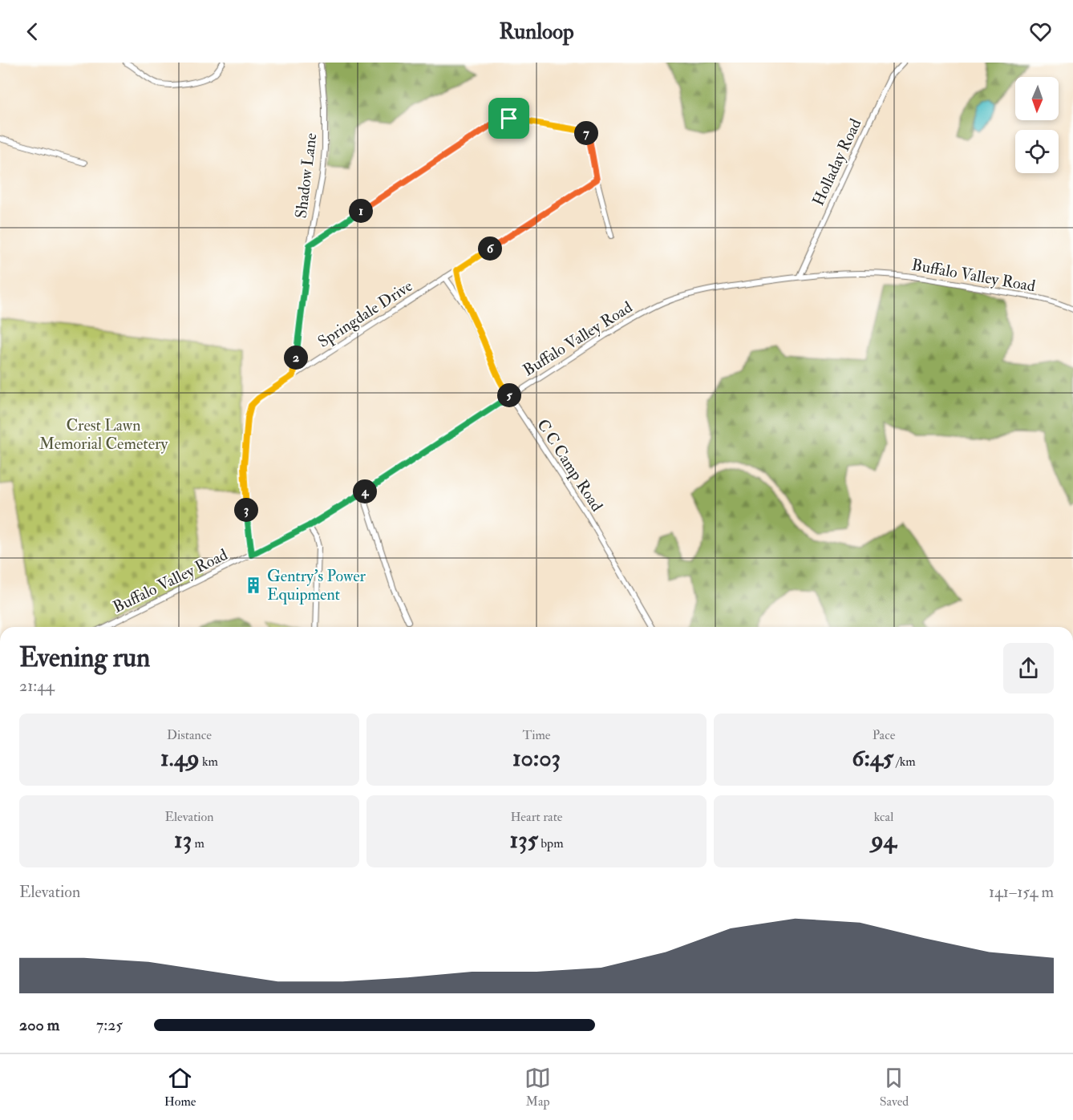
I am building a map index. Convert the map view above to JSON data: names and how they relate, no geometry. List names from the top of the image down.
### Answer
{
  "streets": {
    "street": [
      "Holladay Road",
      "Shadow Lane",
      "Buffalo Valley Road",
      "Springdale Drive",
      "C C Camp Road"
    ]
  },
  "crossings": [
    ["Holladay Road", "Buffalo Valley Road"],
    ["Shadow Lane", "Springdale Drive"],
    ["Buffalo Valley Road", "Springdale Drive"],
    ["Buffalo Valley Road", "C C Camp Road"]
  ],
  "parks": ["Crest Lawn Memorial Cemetery"],
  "places": {
    "building": ["Gentry's Power Equipment"]
  },
  "north": "bottom",
  "page": {
    "header": "Runloop",
    "pins": [
      "7",
      "1",
      "6",
      "2",
      "5",
      "4",
      "3"
    ],
    "heading": ["Evening run", "21:44"],
    "stats": [
      ["Distance", "1.49 km"],
      ["Time", "10:03"],
      ["Pace", "6:45 /km"],
      ["Elevation", "13 m"],
      ["Heart rate", "135 bpm"],
      ["kcal", "94"]
    ],
    "chart": ["Elevation", "141–154 m"],
    "list": [
      {
        "name": "200 m",
        "note": "7:25"
      }
    ],
    "tabs": ["Home", "Map", "Saved"]
  }
}
